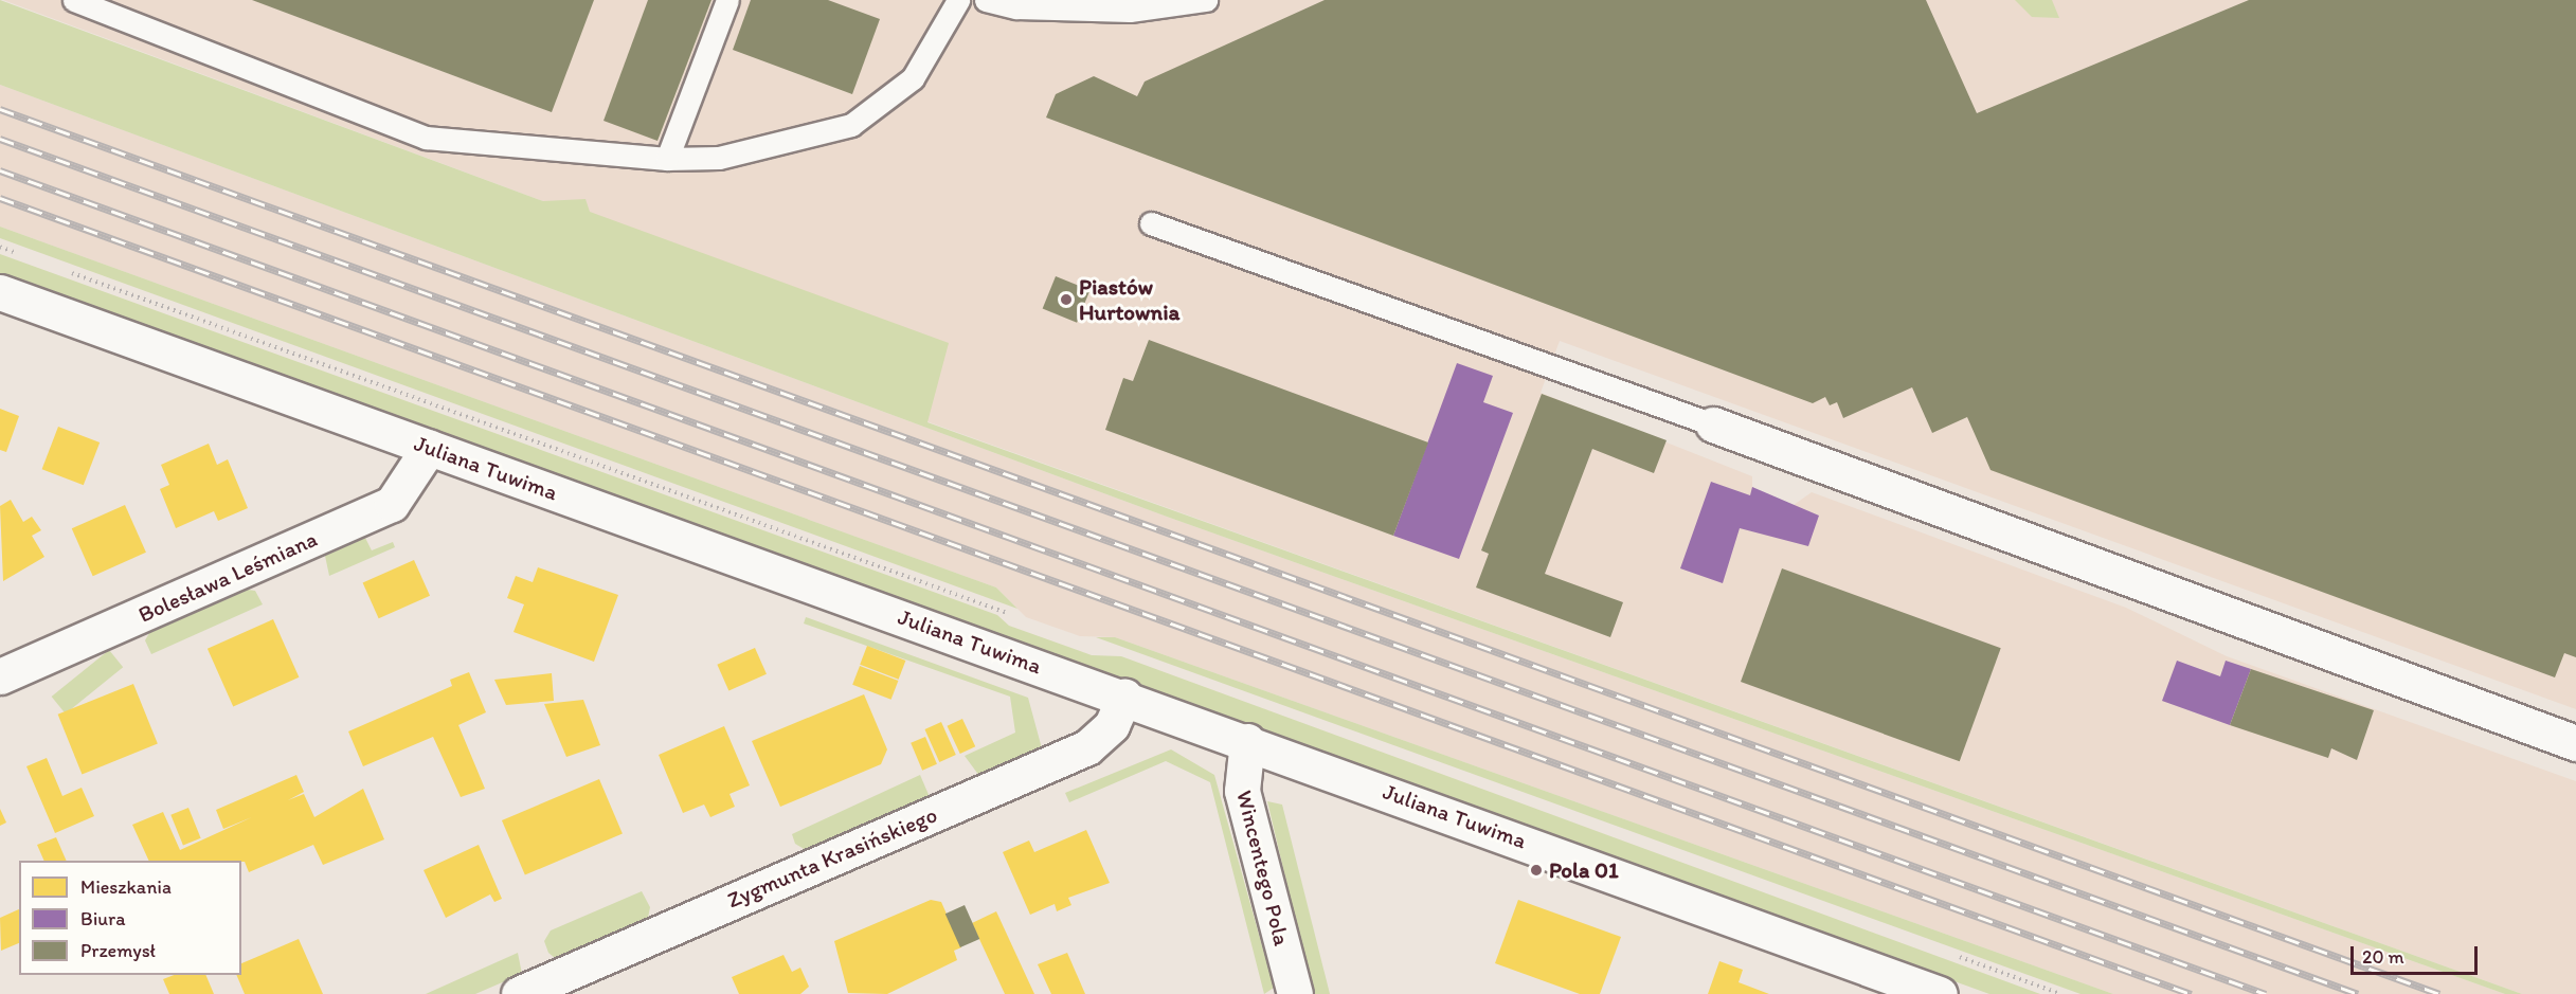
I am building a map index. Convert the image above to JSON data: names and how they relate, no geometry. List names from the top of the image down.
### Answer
{
  "streets": {
    "street": [
      "Juliana Tuwima",
      "Bolesława Leśmiana",
      "Zygmunta Krasińskiego",
      "Wincentego Pola"
    ]
  },
  "crossings": [
    ["Juliana Tuwima", "Bolesława Leśmiana"],
    ["Juliana Tuwima", "Zygmunta Krasińskiego"],
    ["Juliana Tuwima", "Wincentego Pola"]
  ],
  "places": ["Piastów Hurtownia", "Pola 01"],
  "legend": ["Mieszkania", "Biura", "Przemysł"],
  "scale_bar": "20 m"
}
